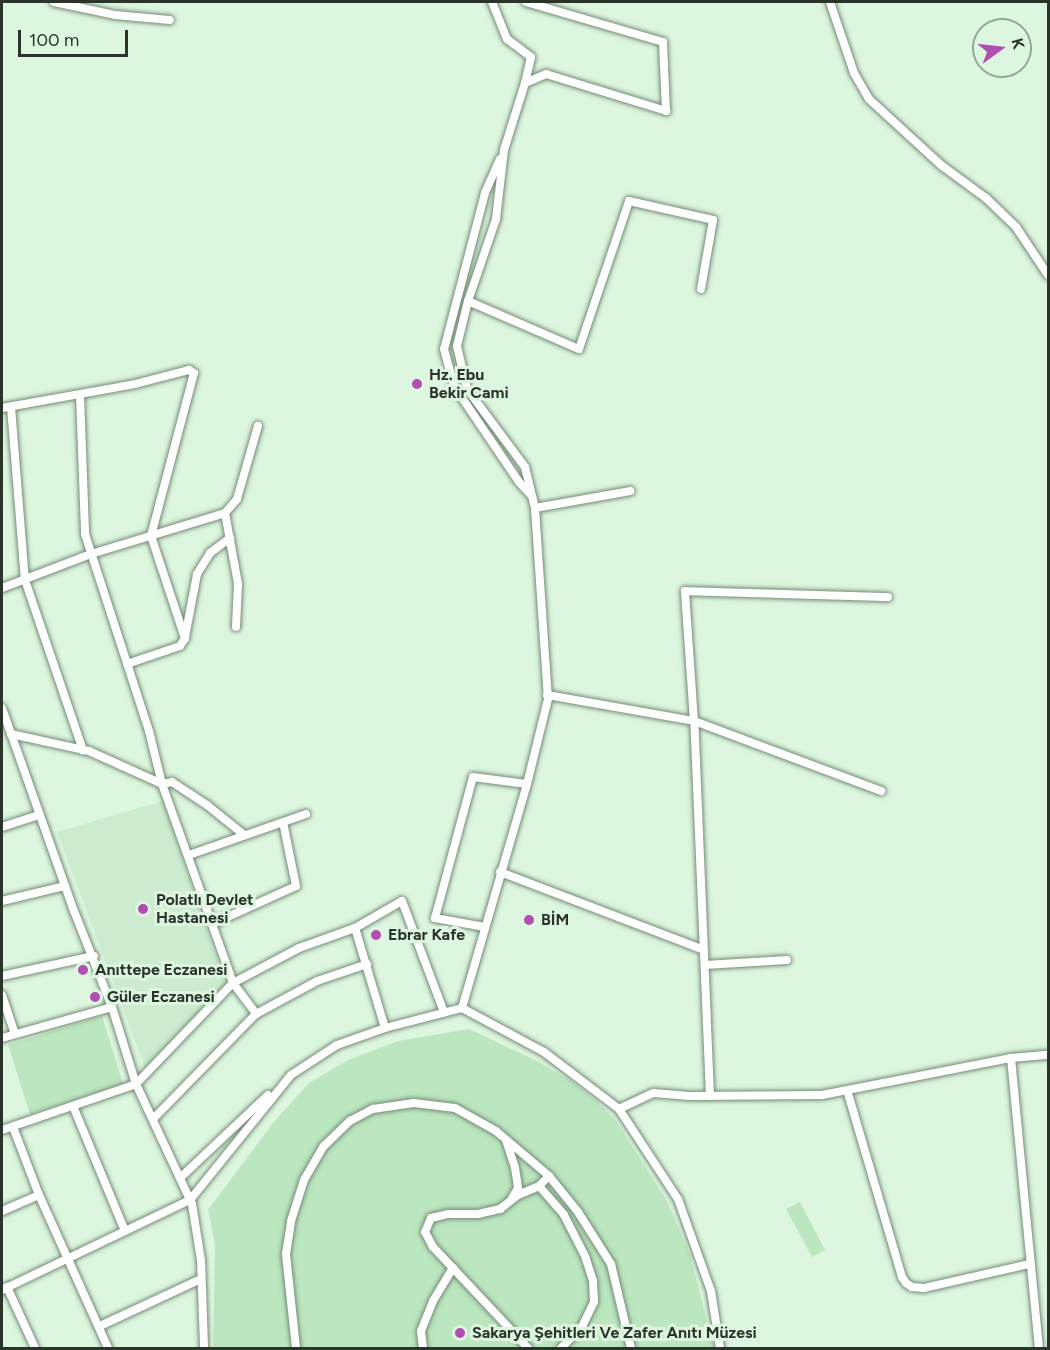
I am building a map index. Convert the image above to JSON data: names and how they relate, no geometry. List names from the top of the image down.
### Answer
{
  "places": [
    "Hz. Ebu Bekir Cami",
    "Polatlı Devlet Hastanesi",
    "BİM",
    "Ebrar Kafe",
    "Anıttepe Eczanesi",
    "Güler Eczanesi",
    "Sakarya Şehitleri Ve Zafer Anıtı Müzesi"
  ],
  "scale_bar": "100 m",
  "north": "right"
}
